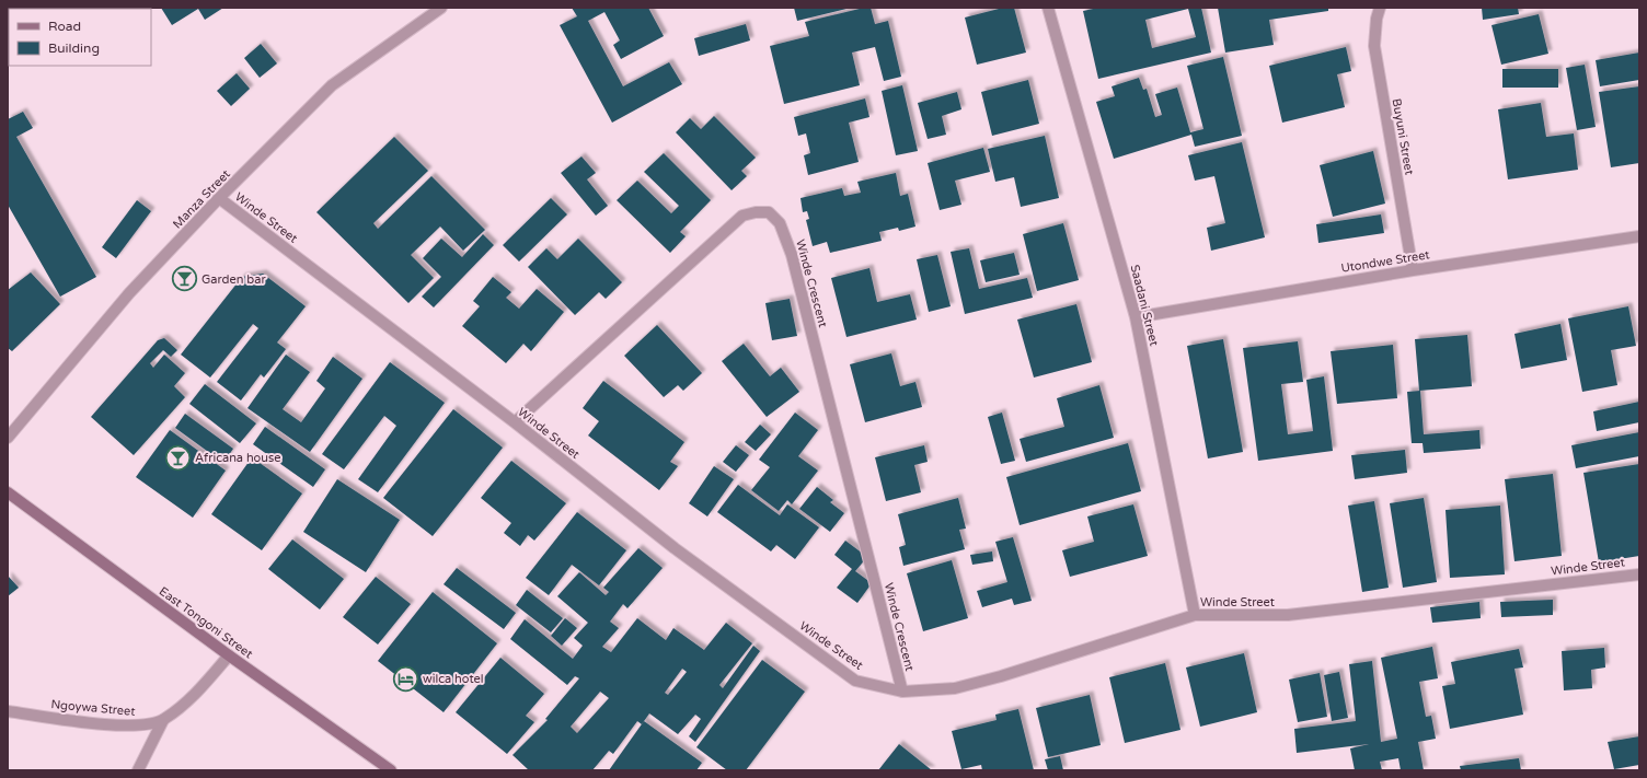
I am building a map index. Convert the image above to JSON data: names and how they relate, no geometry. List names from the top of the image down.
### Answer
{
  "streets": {
    "street": [
      "Buyuni Street",
      "Manza Street",
      "Winde Street",
      "Utondwe Street",
      "Winde Crescent",
      "Saadani Street",
      "East Tongoni Street",
      "Ngoywa Street"
    ]
  },
  "crossings": [
    ["Buyuni Street", "Utondwe Street"],
    ["Manza Street", "Winde Street"],
    ["Winde Street", "Winde Crescent"],
    ["Winde Street", "Saadani Street"],
    ["Utondwe Street", "Saadani Street"],
    ["East Tongoni Street", "Ngoywa Street"]
  ],
  "places": {
    "bar": ["Garden bar", "Africana house"],
    "hotel": ["wilca hotel"]
  },
  "legend": ["Road", "Building"]
}
